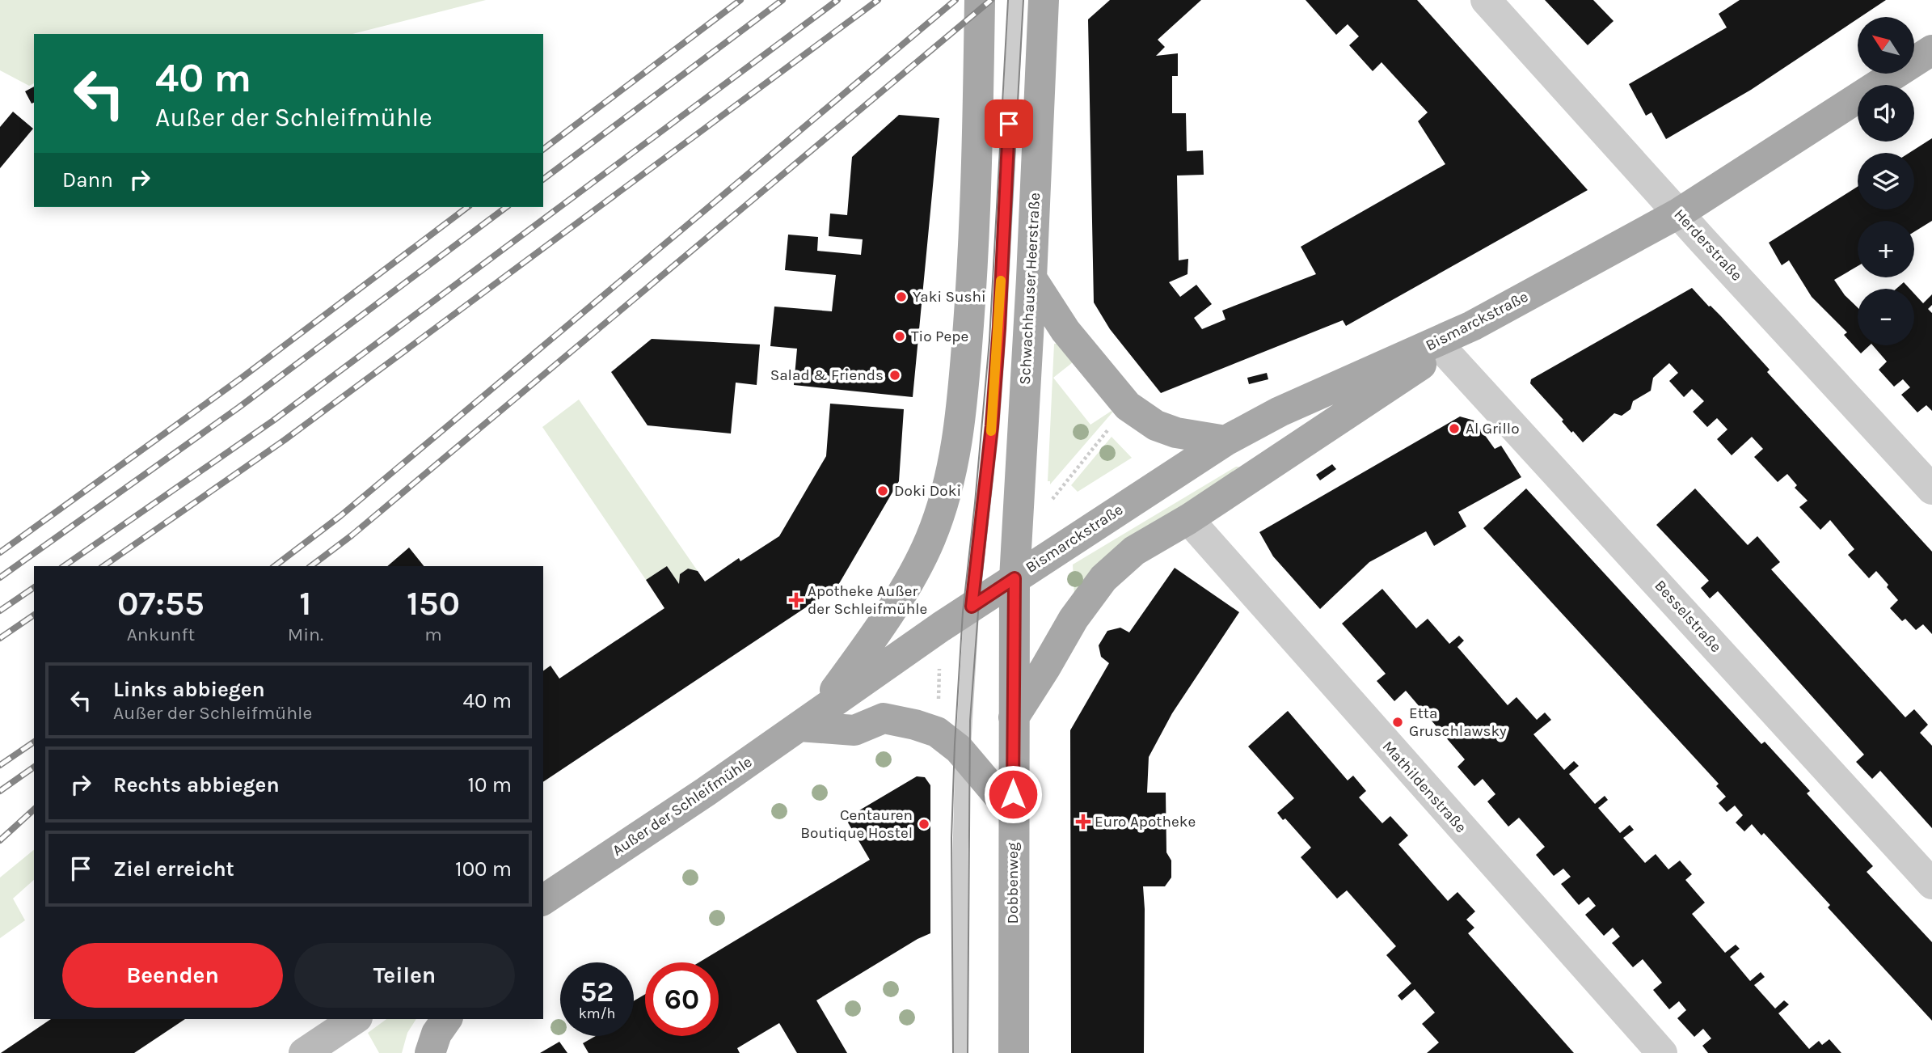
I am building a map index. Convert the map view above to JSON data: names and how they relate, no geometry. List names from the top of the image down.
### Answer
{
  "streets": {
    "main road": [
      "Schwachhauser Heerstraße",
      "Bismarckstraße",
      "Außer der Schleifmühle",
      "Dobbenweg"
    ],
    "street": ["Herderstraße", "Besselstraße", "Mathildenstraße"]
  },
  "crossings": [
    ["Herderstraße", "Bismarckstraße"],
    ["Schwachhauser Heerstraße", "Bismarckstraße"],
    ["Schwachhauser Heerstraße", "Außer der Schleifmühle"],
    ["Schwachhauser Heerstraße", "Dobbenweg"],
    ["Bismarckstraße", "Außer der Schleifmühle"],
    ["Bismarckstraße", "Dobbenweg"],
    ["Außer der Schleifmühle", "Dobbenweg"]
  ],
  "places": {
    "other": [
      "Yaki Sushi",
      "Tio Pepe",
      "Salad & Friends",
      "Al Grillo",
      "Doki Doki",
      "Etta Gruschlawsky",
      "Centauren Boutique Hostel"
    ],
    "health": ["Apotheke Außer der Schleifmühle", "Euro Apotheke"]
  },
  "north": "top left",
  "page": {
    "map_buttons": ["+", "−"],
    "turn": ["40 m", "Außer der Schleifmühle"],
    "then": "Dann",
    "eta": [
      "07:55",
      "Ankunft",
      "1",
      "Min.",
      "150",
      "m"
    ],
    "list": [
      {
        "name": "Links abbiegen",
        "note": "Außer der Schleifmühle",
        "value": "40 m"
      },
      {
        "name": "Rechts abbiegen",
        "value": "10 m"
      },
      {
        "name": "Ziel erreicht",
        "value": "100 m"
      }
    ],
    "buttons": ["Beenden", "Teilen"],
    "speed": "52 km/h",
    "limit": "60"
  }
}
